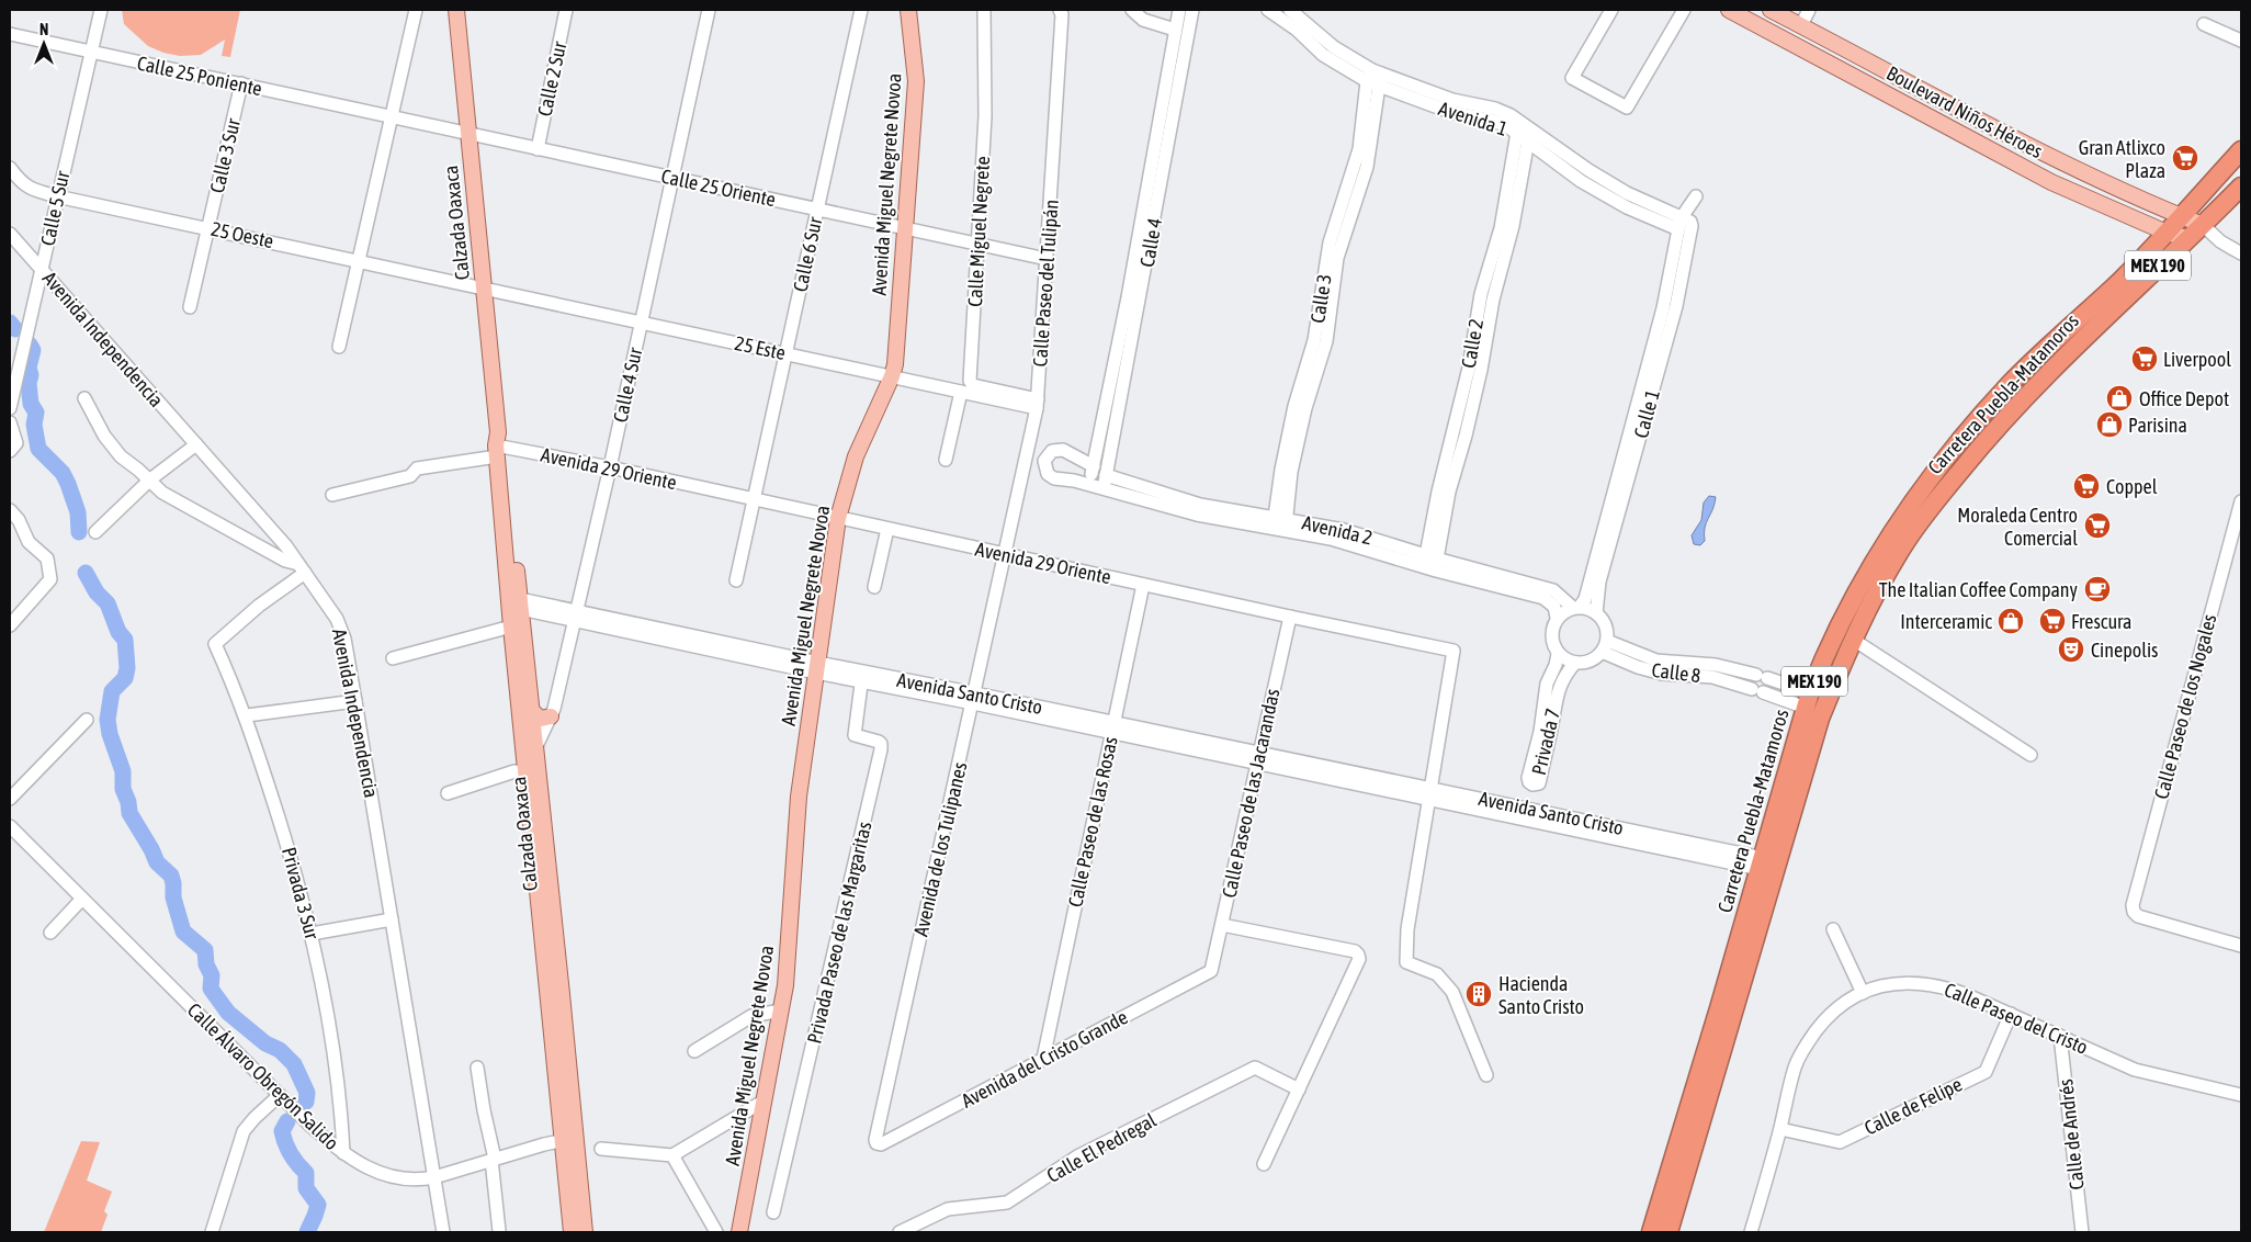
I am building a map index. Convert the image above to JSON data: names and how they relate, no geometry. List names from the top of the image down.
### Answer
{
  "streets": {
    "highway": ["MEX 190", "Carretera Puebla-Matamoros"],
    "main road": ["Boulevard Niños Héroes", "Avenida Miguel Negrete Novoa", "Calzada Oaxaca"],
    "street": [
      "Calle 25 Poniente",
      "Calle 2 Sur",
      "Avenida 1",
      "Calle 3 Sur",
      "Calle 25 Oriente",
      "Calle 5 Sur",
      "Calle Miguel Negrete",
      "25 Oeste",
      "Calle 4",
      "Calle 6 Sur",
      "Calle Paseo del Tulipán",
      "Calle 3",
      "Avenida Independencia",
      "Calle 2",
      "25 Este",
      "Calle 4 Sur",
      "Calle 1",
      "Avenida 29 Oriente",
      "Avenida 2",
      "Calle 8",
      "Avenida Santo Cristo",
      "Calle Paseo de los Nogales",
      "Privada 7",
      "Calle Paseo de las Jacarandas",
      "Calle Paseo de las Rosas",
      "Avenida de los Tulipanes",
      "Privada 3 Sur",
      "Privada Paseo de las Margaritas",
      "Calle Paseo del Cristo",
      "Avenida del Cristo Grande",
      "Calle Álvaro Obregón Salido",
      "Calle de Felipe",
      "Calle de Andrés",
      "Calle El Pedregal"
    ]
  },
  "crossings": [
    ["Calle 25 Poniente", "Calle 3 Sur"],
    ["Calle 25 Poniente", "Calle 25 Oriente"],
    ["Calle 25 Poniente", "Calle 5 Sur"],
    ["Calle 2 Sur", "Calle 25 Oriente"],
    ["Boulevard Niños Héroes", "Carretera Puebla-Matamoros"],
    ["Avenida 1", "Calle 3"],
    ["Avenida 1", "Calle 2"],
    ["Avenida 1", "Calle 1"],
    ["Calle 3 Sur", "25 Oeste"],
    ["Avenida Miguel Negrete Novoa", "Calle 25 Oriente"],
    ["Avenida Miguel Negrete Novoa", "25 Este"],
    ["Avenida Miguel Negrete Novoa", "Avenida 29 Oriente"],
    ["Avenida Miguel Negrete Novoa", "Avenida Santo Cristo"],
    ["Calle 25 Oriente", "Calzada Oaxaca"],
    ["Calle 25 Oriente", "Calle Miguel Negrete"],
    ["Calle 25 Oriente", "Calle 6 Sur"],
    ["Calle 25 Oriente", "Calle Paseo del Tulipán"],
    ["Calle 25 Oriente", "Calle 4 Sur"],
    ["Calle 5 Sur", "25 Oeste"],
    ["Calle 5 Sur", "Avenida Independencia"],
    ["Calzada Oaxaca", "25 Oeste"],
    ["Calzada Oaxaca", "25 Este"],
    ["Calzada Oaxaca", "Calle 4 Sur"],
    ["Calzada Oaxaca", "Avenida 29 Oriente"],
    ["Calzada Oaxaca", "Avenida Santo Cristo"],
    ["Calzada Oaxaca", "Calle Álvaro Obregón Salido"],
    ["Calle Miguel Negrete", "Calle Paseo del Tulipán"],
    ["Calle Miguel Negrete", "25 Este"],
    ["25 Oeste", "25 Este"],
    ["Calle 4", "Avenida 2"],
    ["Calle 6 Sur", "25 Este"],
    ["Calle 6 Sur", "Avenida 29 Oriente"],
    ["Calle Paseo del Tulipán", "25 Este"],
    ["Calle Paseo del Tulipán", "Avenida 29 Oriente"],
    ["Calle Paseo del Tulipán", "Avenida de los Tulipanes"],
    ["Calle 3", "Avenida 2"],
    ["Avenida Independencia", "Privada 3 Sur"],
    ["Avenida Independencia", "Calle Álvaro Obregón Salido"],
    ["Calle 2", "Avenida 2"],
    ["25 Este", "Calle 4 Sur"],
    ["Calle 4 Sur", "Avenida 29 Oriente"],
    ["Calle 4 Sur", "Avenida Santo Cristo"],
    ["Carretera Puebla-Matamoros", "Calle 8"],
    ["Carretera Puebla-Matamoros", "Avenida Santo Cristo"],
    ["Calle 1", "Avenida 2"],
    ["Calle 1", "Calle 8"],
    ["Calle 1", "Privada 7"],
    ["Avenida 29 Oriente", "Avenida Santo Cristo"],
    ["Avenida 29 Oriente", "Calle Paseo de las Jacarandas"],
    ["Avenida 29 Oriente", "Calle Paseo de las Rosas"],
    ["Avenida 29 Oriente", "Avenida de los Tulipanes"],
    ["Avenida 2", "Calle 8"],
    ["Avenida 2", "Privada 7"],
    ["Calle 8", "Privada 7"],
    ["Avenida Santo Cristo", "Calle Paseo de las Jacarandas"],
    ["Avenida Santo Cristo", "Calle Paseo de las Rosas"],
    ["Avenida Santo Cristo", "Avenida de los Tulipanes"],
    ["Avenida Santo Cristo", "Privada Paseo de las Margaritas"],
    ["Calle Paseo de las Jacarandas", "Avenida del Cristo Grande"],
    ["Calle Paseo de las Rosas", "Avenida del Cristo Grande"],
    ["Avenida de los Tulipanes", "Avenida del Cristo Grande"],
    ["Privada 3 Sur", "Calle Álvaro Obregón Salido"],
    ["Calle Paseo del Cristo", "Calle de Felipe"],
    ["Calle Paseo del Cristo", "Calle de Andrés"]
  ],
  "places": {
    "supermarket": [
      "Gran Atlixco Plaza",
      "Liverpool",
      "Coppel",
      "Moraleda Centro Comercial",
      "Frescura"
    ],
    "shop": ["Office Depot", "Parisina", "Interceramic"],
    "cafe": ["The Italian Coffee Company"],
    "theatre": ["Cinepolis"],
    "building": ["Hacienda Santo Cristo"]
  },
  "north": "top"
}
